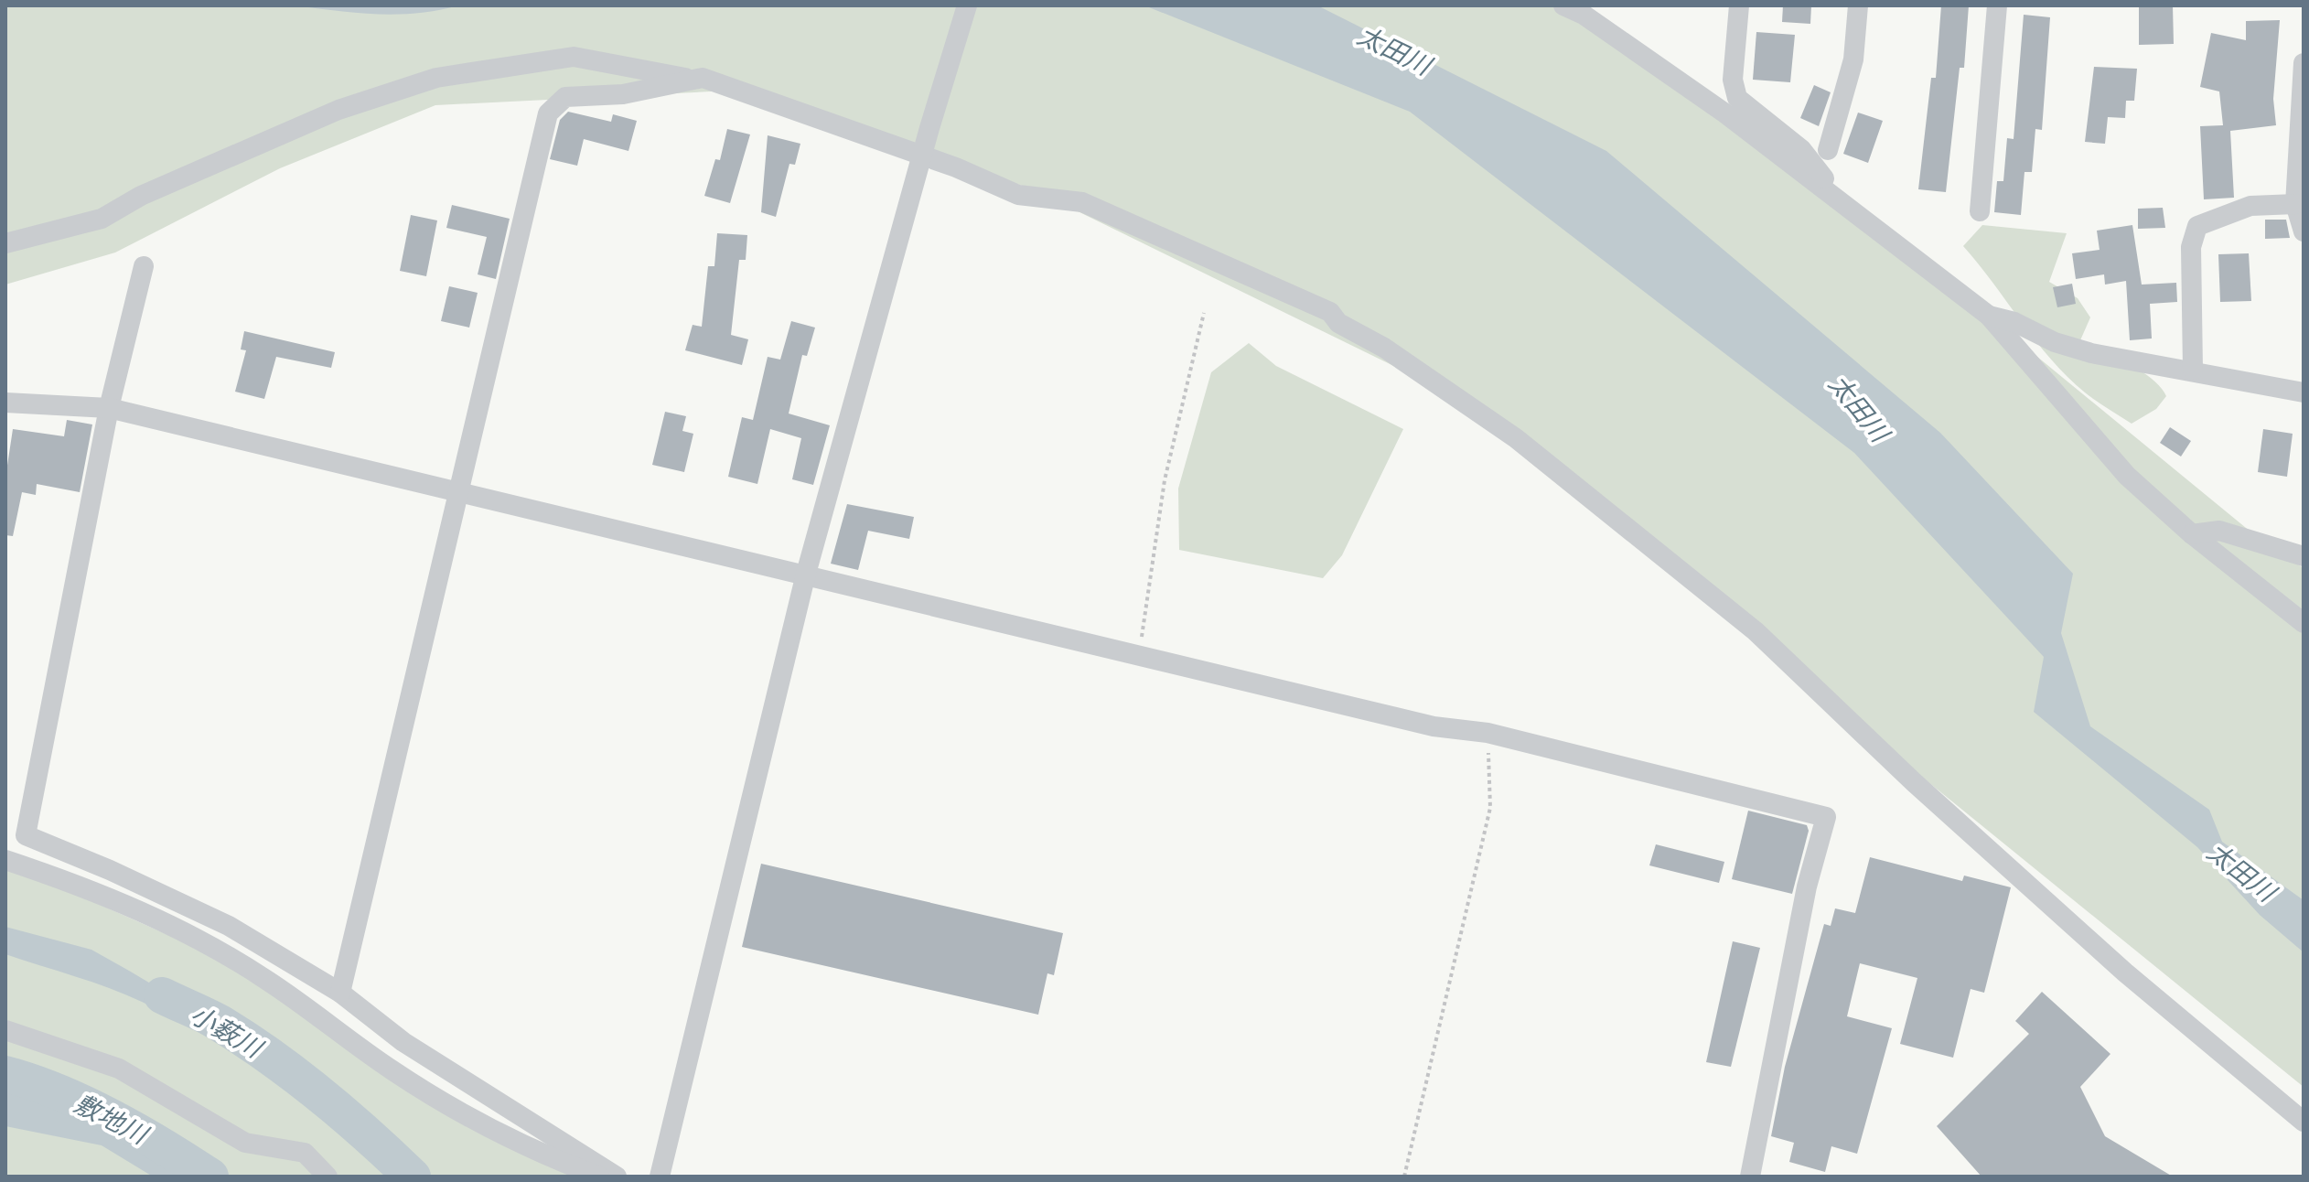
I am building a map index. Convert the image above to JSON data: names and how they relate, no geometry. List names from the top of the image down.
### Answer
{
  "water": ["太田川", "小薮川", "敷地川"]
}
